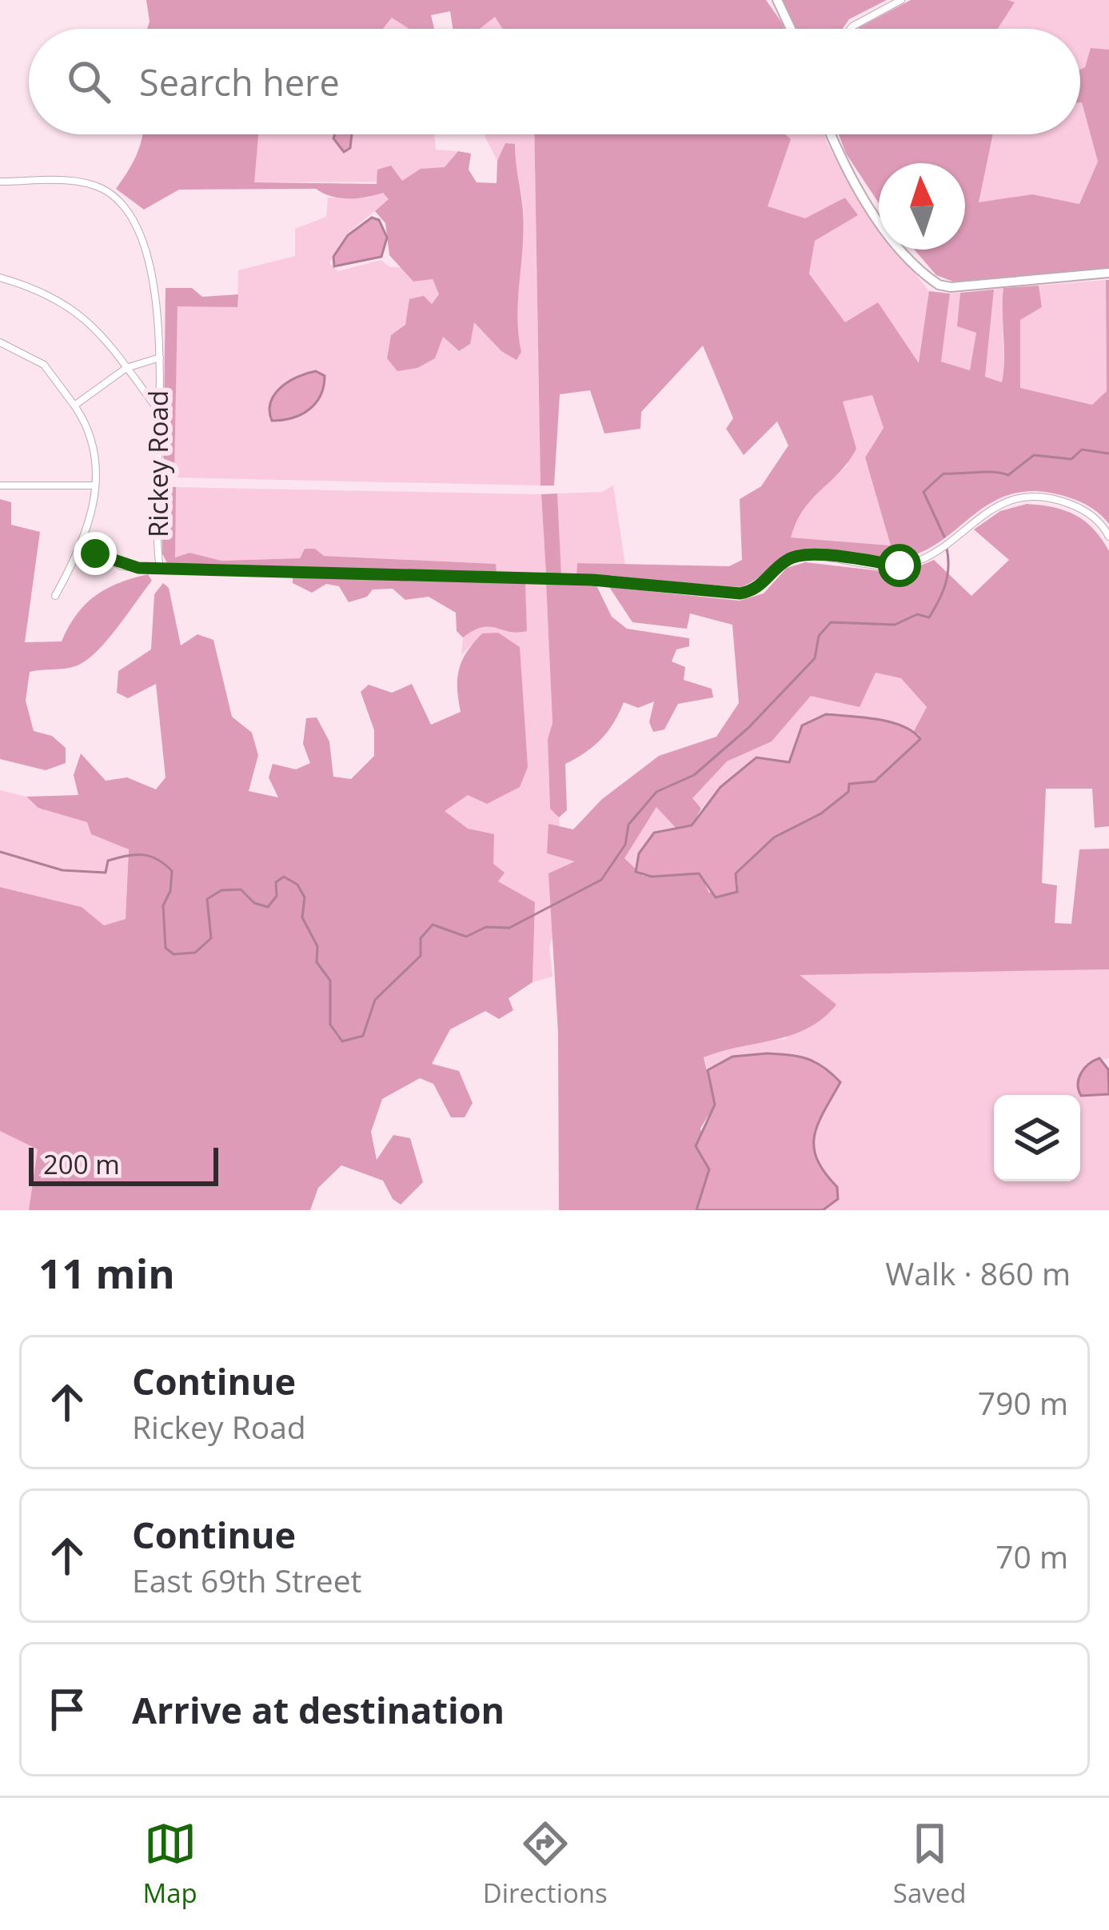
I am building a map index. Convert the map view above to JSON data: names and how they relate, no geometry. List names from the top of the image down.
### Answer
{
  "streets": {
    "street": ["Rickey Road"]
  },
  "scale_bar": "200 m",
  "north": "top",
  "page": {
    "search": "Search here",
    "scale": "200 m",
    "heading": ["11 min", "Walk · 860 m"],
    "list": [
      ["Continue", "Rickey Road", "790 m"],
      ["Continue", "East 69th Street", "70 m"],
      "Arrive at destination"
    ],
    "nav": ["Map", "Directions", "Saved"]
  }
}
